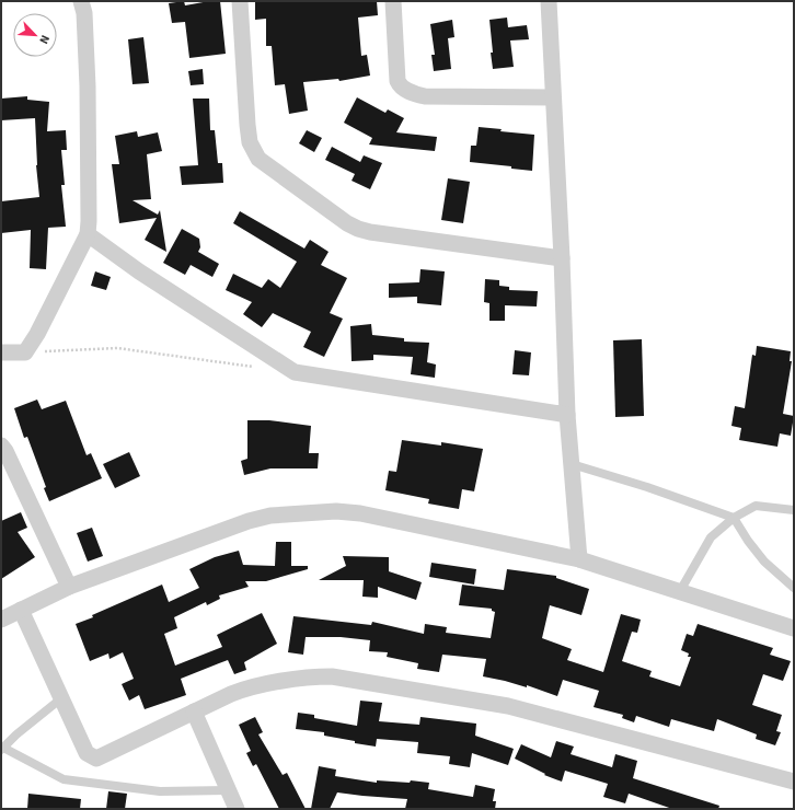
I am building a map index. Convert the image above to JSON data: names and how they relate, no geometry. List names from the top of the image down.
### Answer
{
  "north": "bottom right"
}
